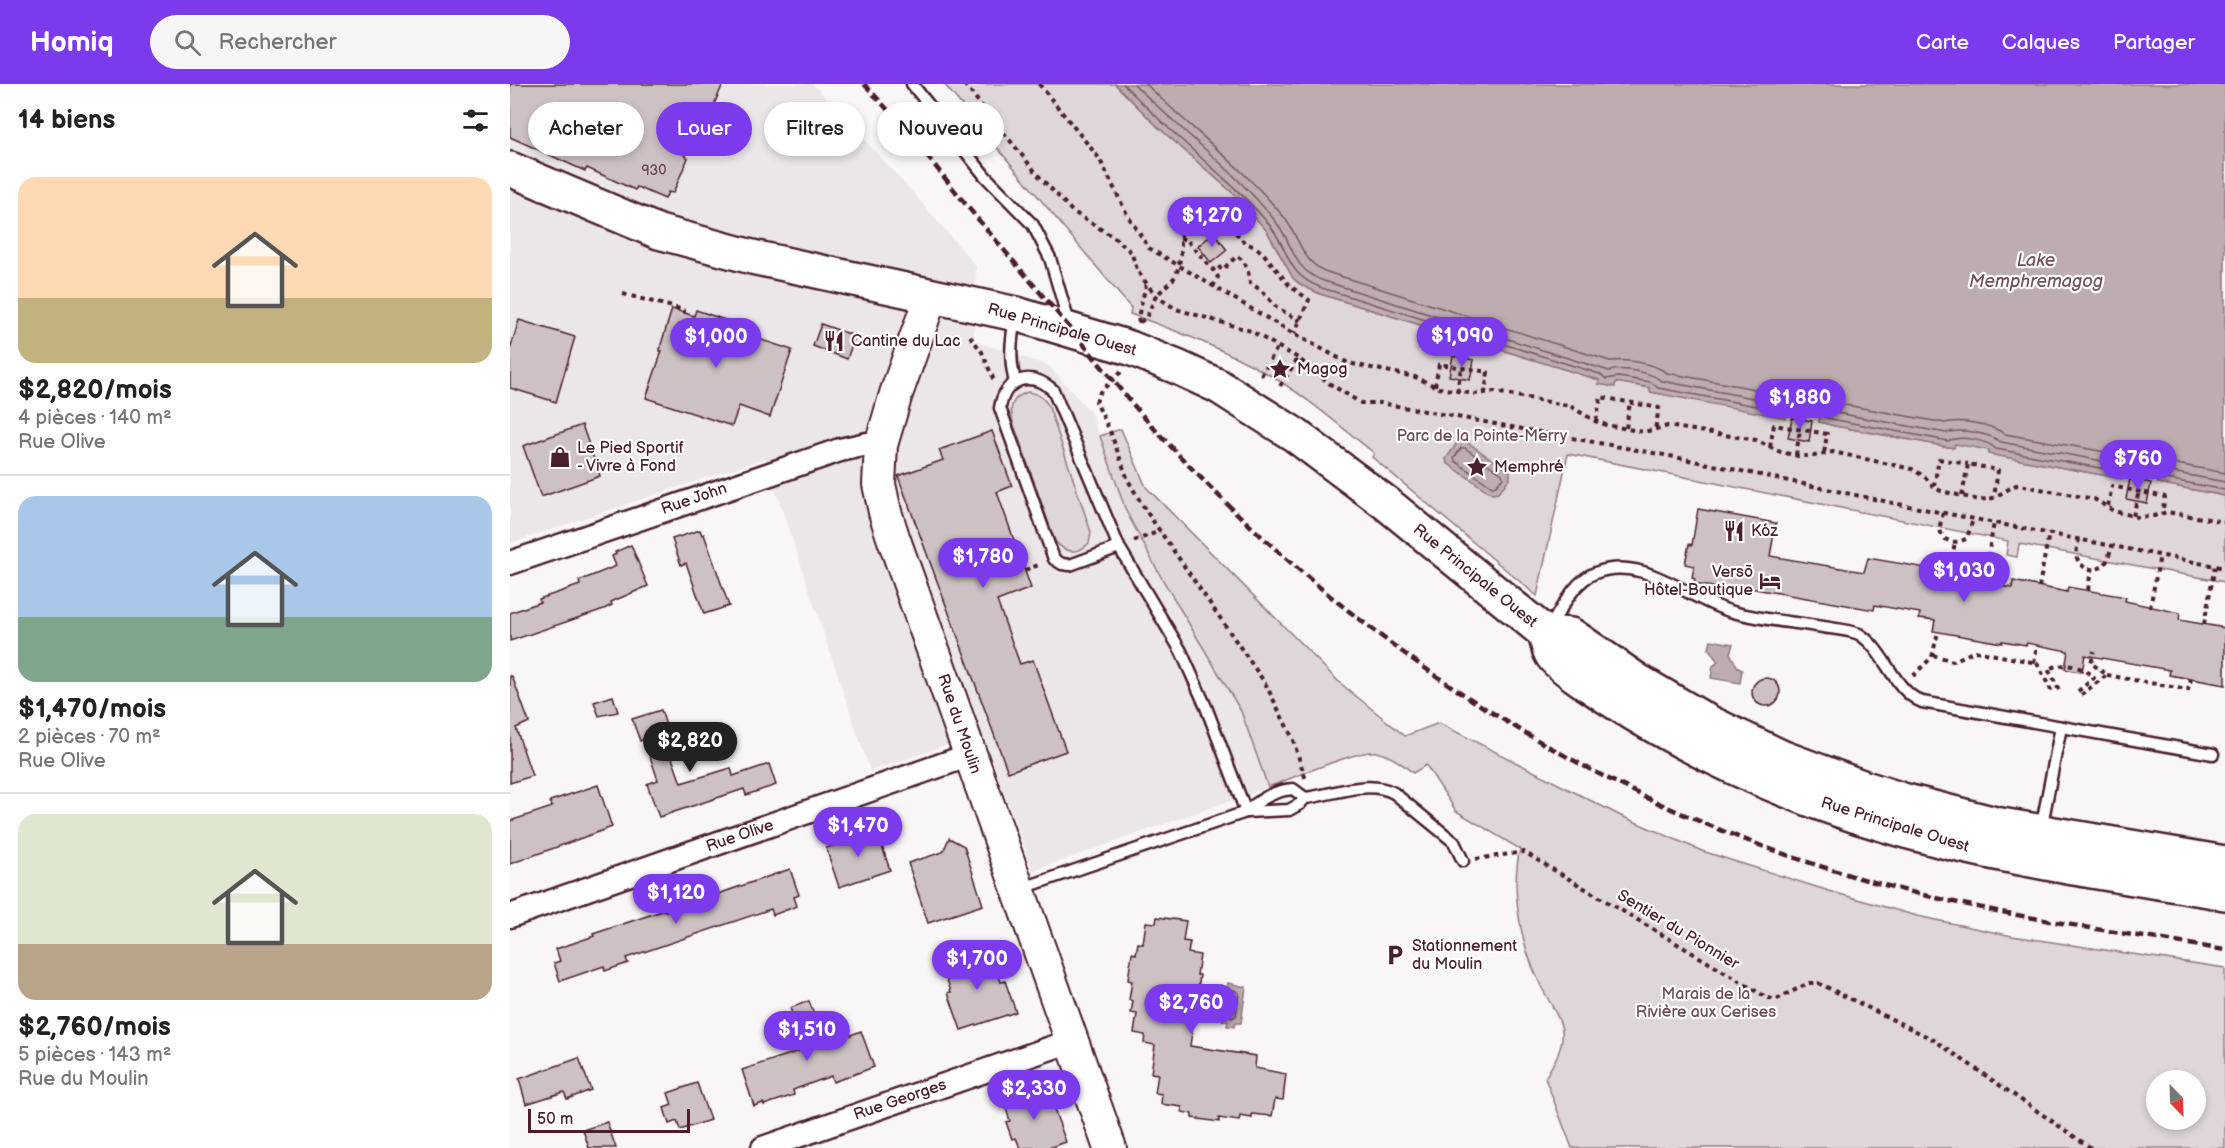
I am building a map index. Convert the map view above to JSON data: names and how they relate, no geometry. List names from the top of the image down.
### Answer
{
  "streets": {
    "main road": ["Rue Principale Ouest"],
    "street": [
      "Rue John",
      "Rue du Moulin",
      "Rue Olive",
      "Rue Georges"
    ],
    "path": ["Sentier du Pionnier"]
  },
  "crossings": [
    ["Rue Principale Ouest", "Rue du Moulin"],
    ["Rue John", "Rue du Moulin"],
    ["Rue du Moulin", "Rue Olive"],
    ["Rue du Moulin", "Rue Georges"]
  ],
  "water": ["Lake Memphremagog"],
  "parks": ["Parc de la Pointe-Merry", "Marais de la Rivière aux Cerises"],
  "places": {
    "restaurant": ["Cantine du Lac", "Kóz"],
    "place": ["Magog", "Memphré"],
    "shop": ["Le Pied Sportif - Vivre à Fond"],
    "hotel": ["Versō Hôtel-Boutique"],
    "parking": ["Stationnement du Moulin"]
  },
  "house_numbers": ["930"],
  "scale_bar": "50 m",
  "north": "bottom right",
  "page": {
    "header": "Homiq",
    "search": "Rechercher",
    "nav": ["Carte", "Calques", "Partager"],
    "heading": "14 biens",
    "chip": [
      "Acheter",
      "Louer",
      "Filtres",
      "Nouveau"
    ],
    "list": [
      {
        "name": "$2,820/mois",
        "note": "4 pièces · 140 m² · Rue Olive"
      },
      {
        "name": "$1,470/mois",
        "note": "2 pièces · 70 m² · Rue Olive"
      },
      {
        "name": "$2,760/mois",
        "note": "5 pièces · 143 m² · Rue du Moulin"
      }
    ],
    "price": [
      "$1,270",
      "$1,090",
      "$1,000",
      "$1,880",
      "$760",
      "$1,780",
      "$1,030",
      "$2,820",
      "$1,470",
      "$1,120",
      "$1,700",
      "$2,760",
      "$1,510",
      "$2,330"
    ],
    "scale": "50 m"
  }
}
